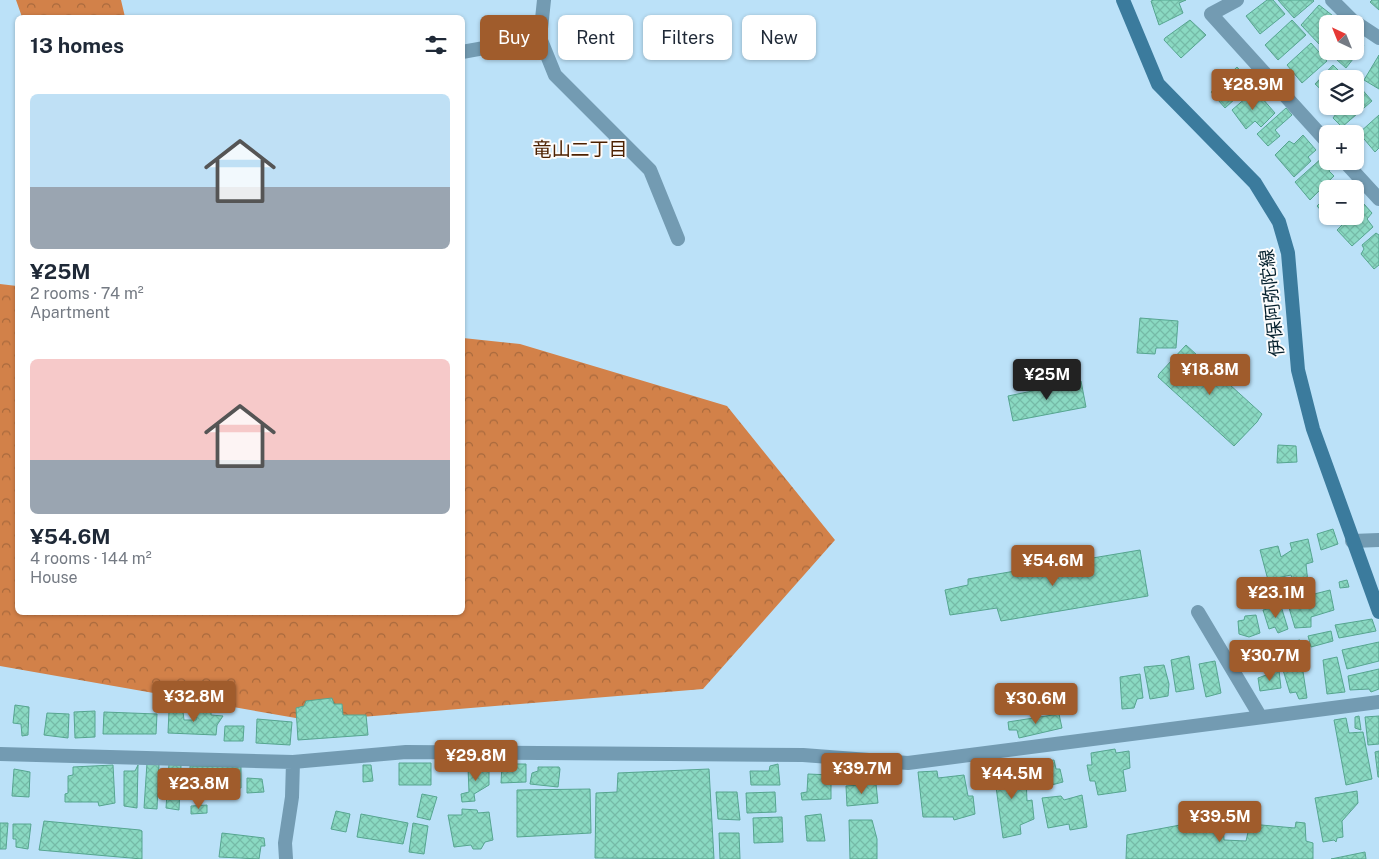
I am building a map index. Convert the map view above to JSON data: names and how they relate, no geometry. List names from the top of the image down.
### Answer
{
  "streets": {
    "main road": ["伊保阿弥陀線"]
  },
  "districts": ["竜山二丁目"],
  "north": "top left",
  "page": {
    "map_buttons": ["+", "−"],
    "chip": [
      "Buy",
      "Rent",
      "Filters",
      "New"
    ],
    "heading": "13 homes",
    "price": [
      "¥28.9M",
      "¥18.8M",
      "¥25M",
      "¥54.6M",
      "¥23.1M",
      "¥30.7M",
      "¥32.8M",
      "¥30.6M",
      "¥29.8M",
      "¥39.7M",
      "¥44.5M",
      "¥23.8M",
      "¥39.5M"
    ],
    "list": [
      {
        "name": "¥25M",
        "note": "2 rooms · 74 m² · Apartment"
      },
      {
        "name": "¥54.6M",
        "note": "4 rooms · 144 m² · House"
      }
    ]
  }
}
